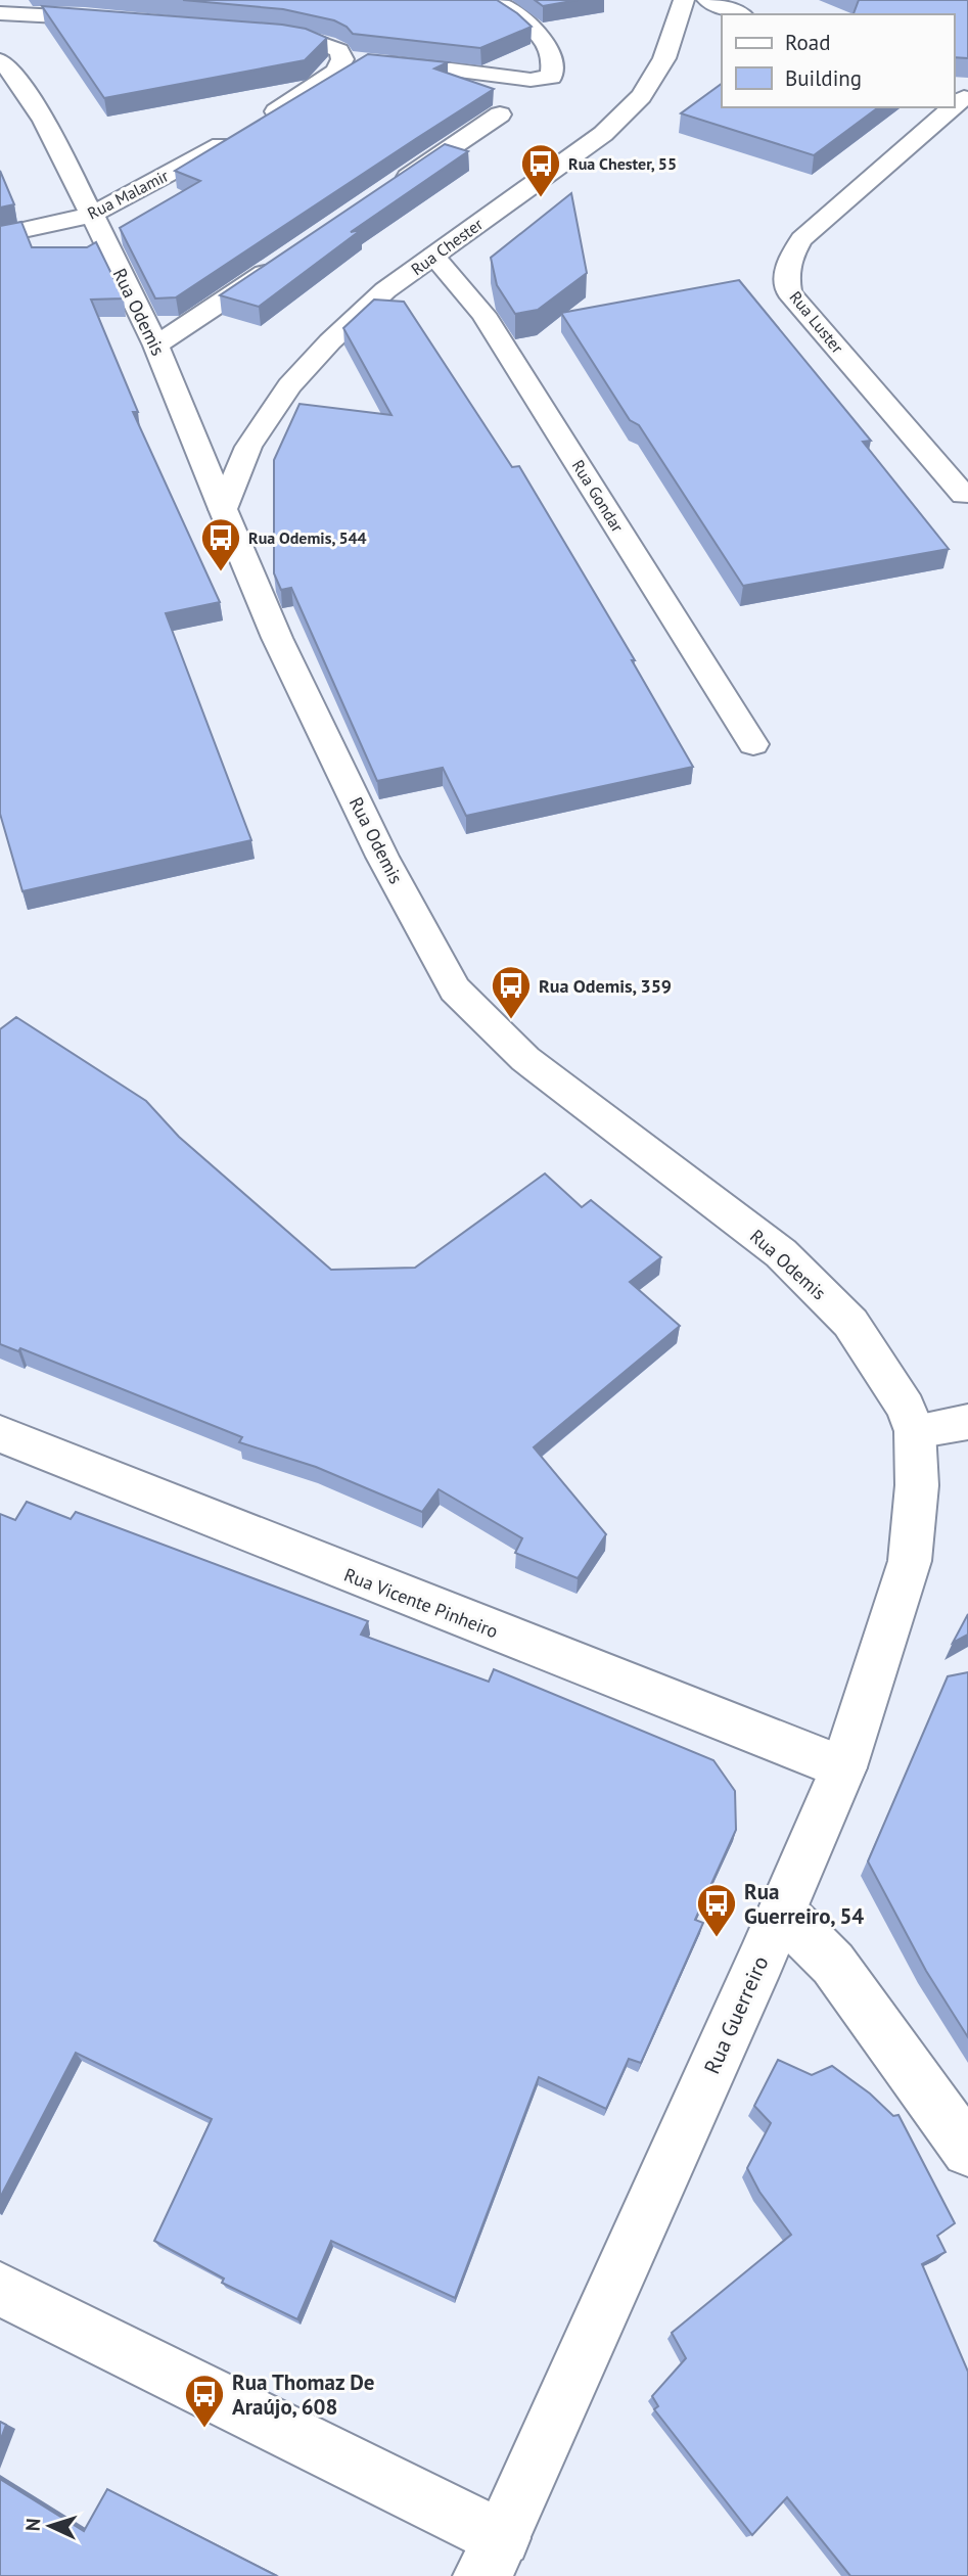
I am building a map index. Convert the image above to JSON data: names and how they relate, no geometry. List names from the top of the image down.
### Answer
{
  "streets": {
    "street": [
      "Rua Malamir",
      "Rua Chester",
      "Rua Odemis",
      "Rua Luster",
      "Rua Gondar",
      "Rua Vicente Pinheiro",
      "Rua Guerreiro"
    ]
  },
  "crossings": [
    ["Rua Malamir", "Rua Odemis"],
    ["Rua Chester", "Rua Odemis"],
    ["Rua Chester", "Rua Gondar"],
    ["Rua Odemis", "Rua Guerreiro"],
    ["Rua Vicente Pinheiro", "Rua Guerreiro"]
  ],
  "places": {
    "bus stop": [
      "Rua Chester, 55",
      "Rua Odemis, 544",
      "Rua Odemis, 359",
      "Rua Guerreiro, 54",
      "Rua Thomaz De Araújo, 608"
    ]
  },
  "legend": ["Road", "Building"],
  "north": "left"
}
